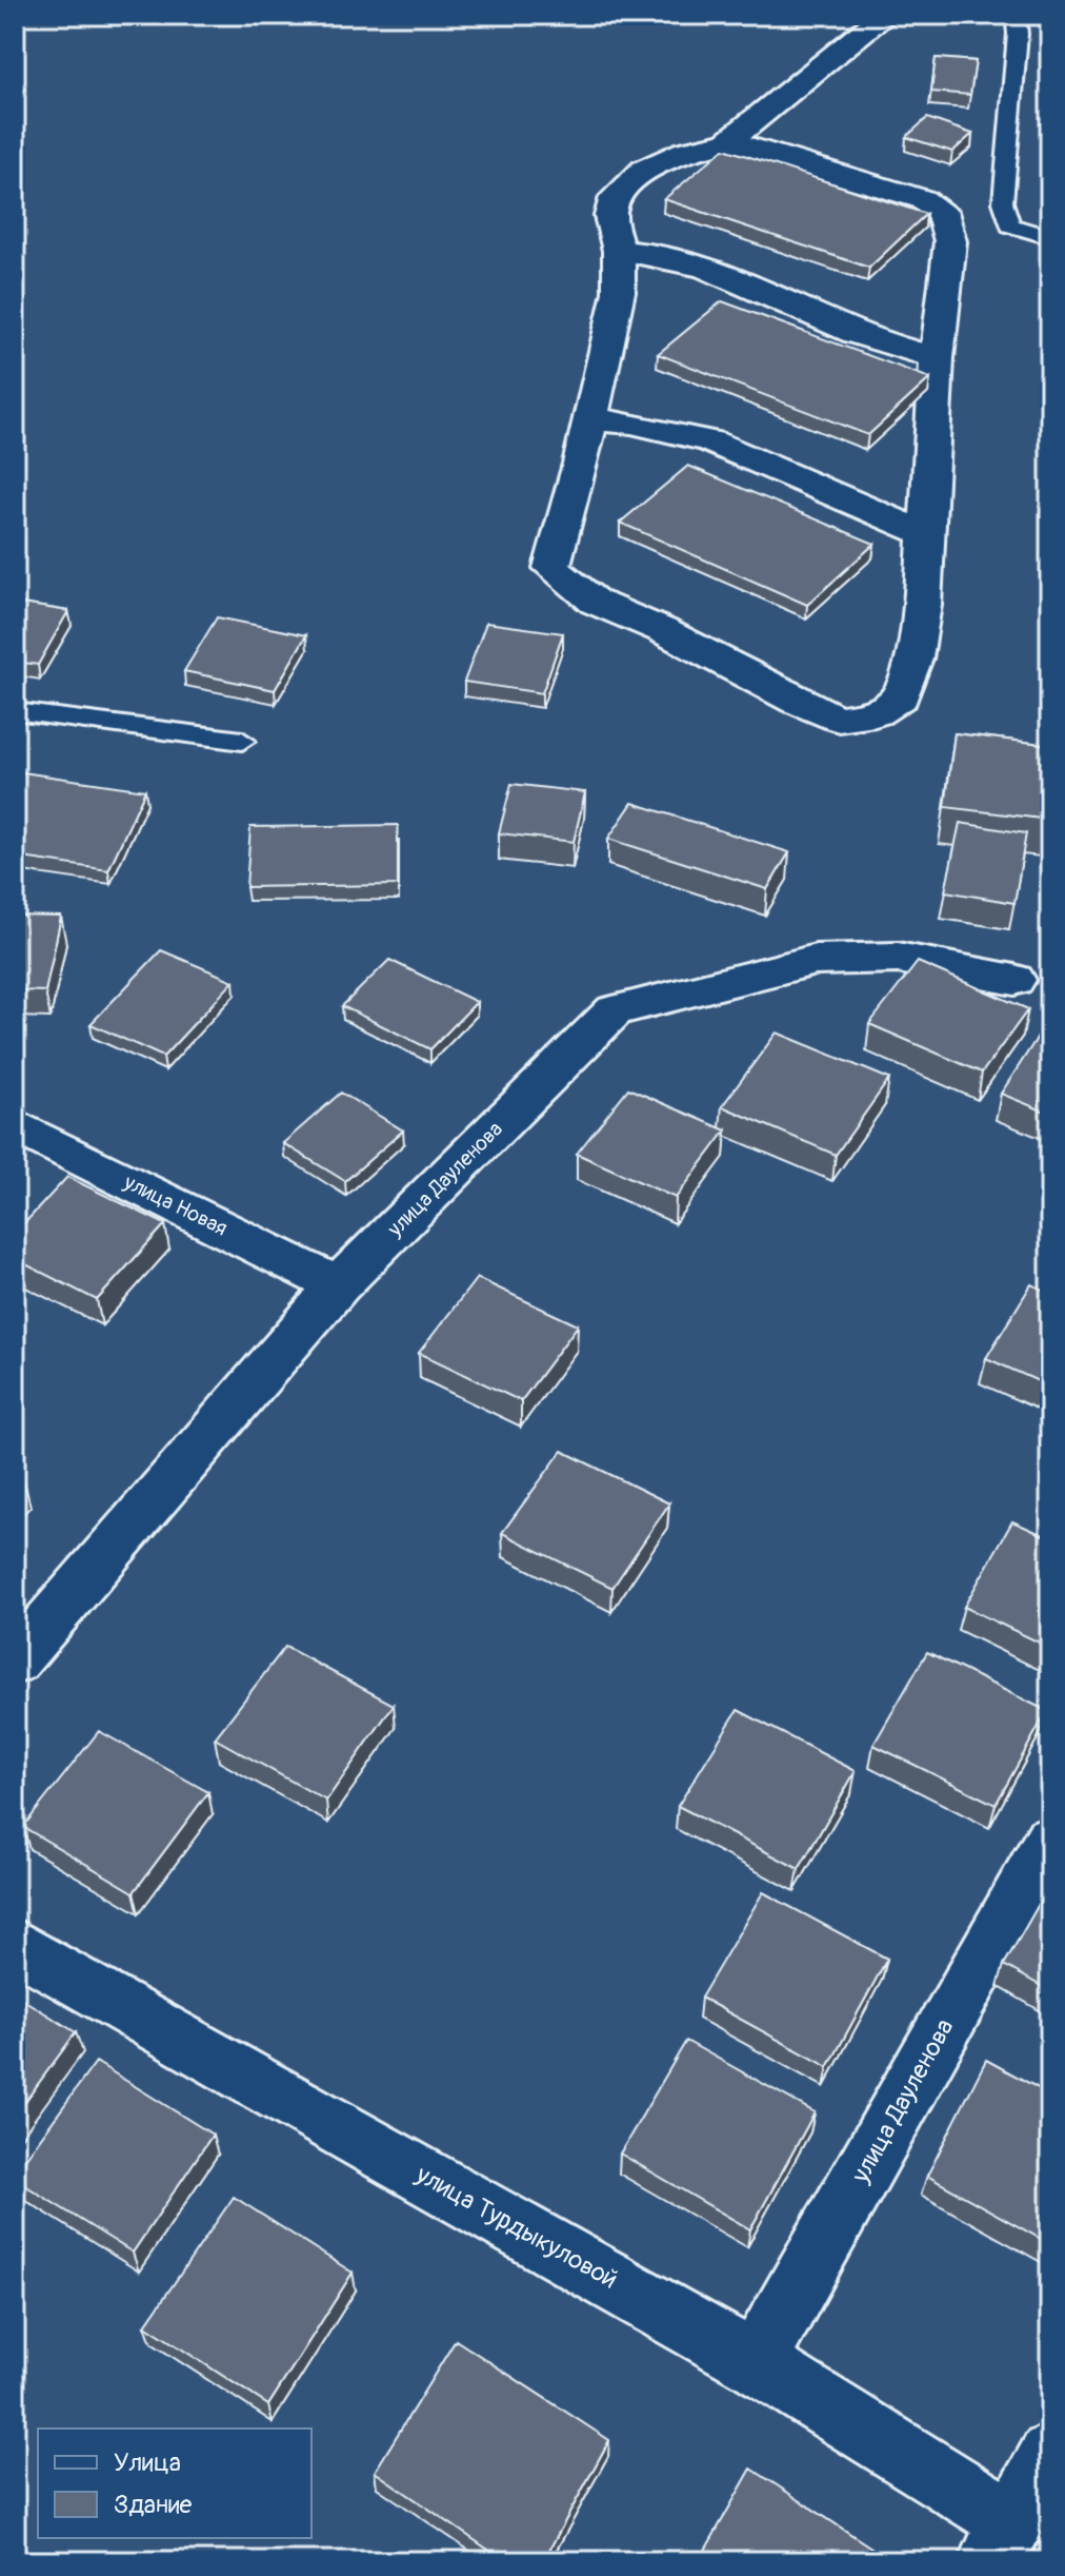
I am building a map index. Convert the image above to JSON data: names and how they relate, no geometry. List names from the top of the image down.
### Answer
{
  "streets": {
    "street": ["улица Дауленова", "улица Новая", "улица Турдыкуловой"]
  },
  "crossings": [
    ["улица Дауленова", "улица Новая"],
    ["улица Дауленова", "улица Турдыкуловой"]
  ],
  "legend": ["Улица", "Здание"]
}
